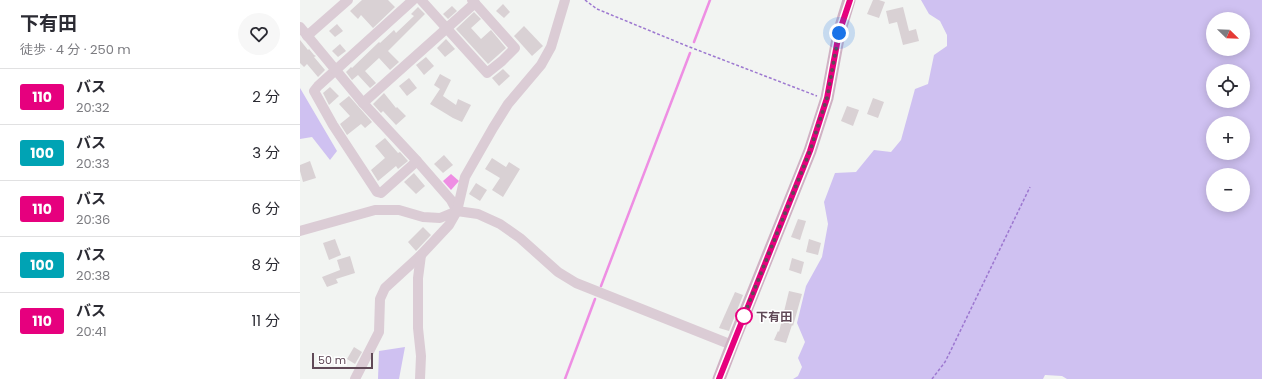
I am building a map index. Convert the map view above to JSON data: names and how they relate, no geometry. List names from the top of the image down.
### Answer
{
  "places": ["下有田"],
  "lines": ["bus line 110"],
  "scale_bar": "50 m",
  "north": "bottom right",
  "page": {
    "heading": ["下有田", "徒歩 · 4 分 · 250 m"],
    "map_buttons": ["+", "−"],
    "list": [
      {
        "mark": "110",
        "name": "バス",
        "note": "20:32",
        "value": "2 分"
      },
      {
        "mark": "100",
        "name": "バス",
        "note": "20:33",
        "value": "3 分"
      },
      {
        "mark": "110",
        "name": "バス",
        "note": "20:36",
        "value": "6 分"
      },
      {
        "mark": "100",
        "name": "バス",
        "note": "20:38",
        "value": "8 分"
      },
      {
        "mark": "110",
        "name": "バス",
        "note": "20:41",
        "value": "11 分"
      }
    ],
    "scale": "50 m"
  }
}
